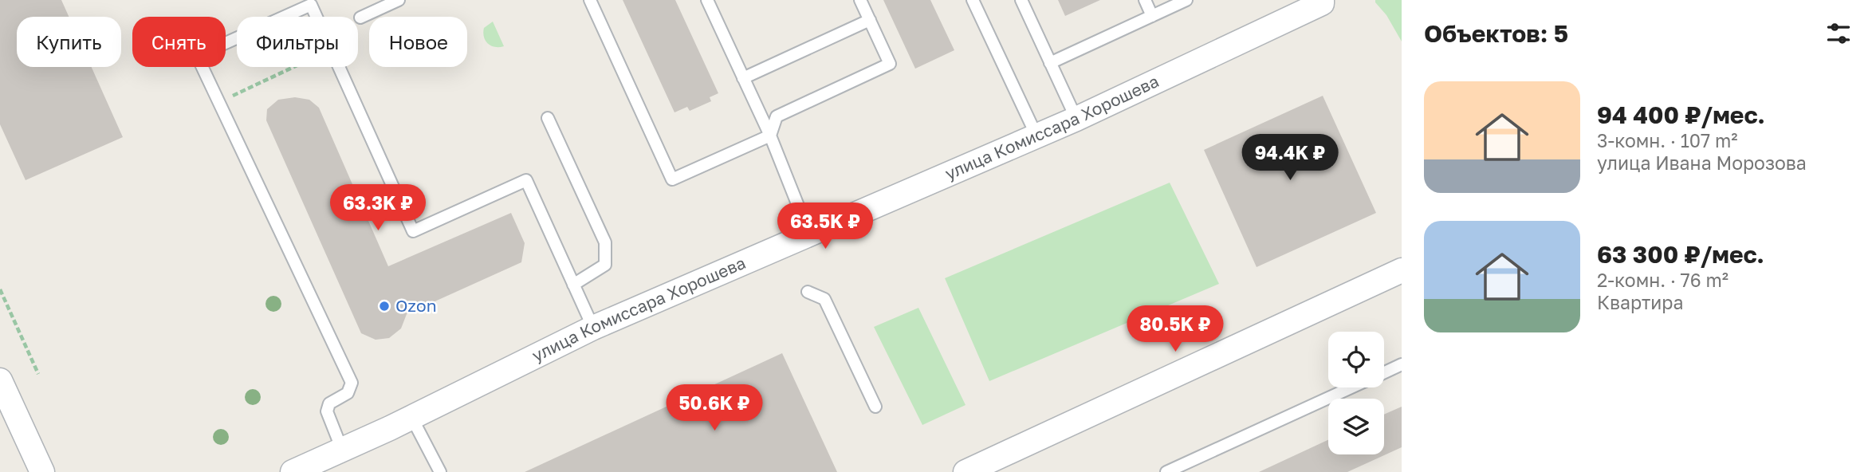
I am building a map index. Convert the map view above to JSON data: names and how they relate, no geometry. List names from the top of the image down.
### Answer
{
  "streets": {
    "street": ["улица Комиссара Хорошева"]
  },
  "places": ["Ozon"],
  "page": {
    "heading": "Объектов: 5",
    "chip": [
      "Купить",
      "Снять",
      "Фильтры",
      "Новое"
    ],
    "list": [
      {
        "name": "94 400 ₽/мес.",
        "note": "3-комн. · 107 m² · улица Ивана Морозова"
      },
      {
        "name": "63 300 ₽/мес.",
        "note": "2-комн. · 76 m² · Квартира"
      }
    ],
    "price": [
      "94.4K ₽",
      "63.3K ₽",
      "63.5K ₽",
      "80.5K ₽",
      "50.6K ₽"
    ]
  }
}
